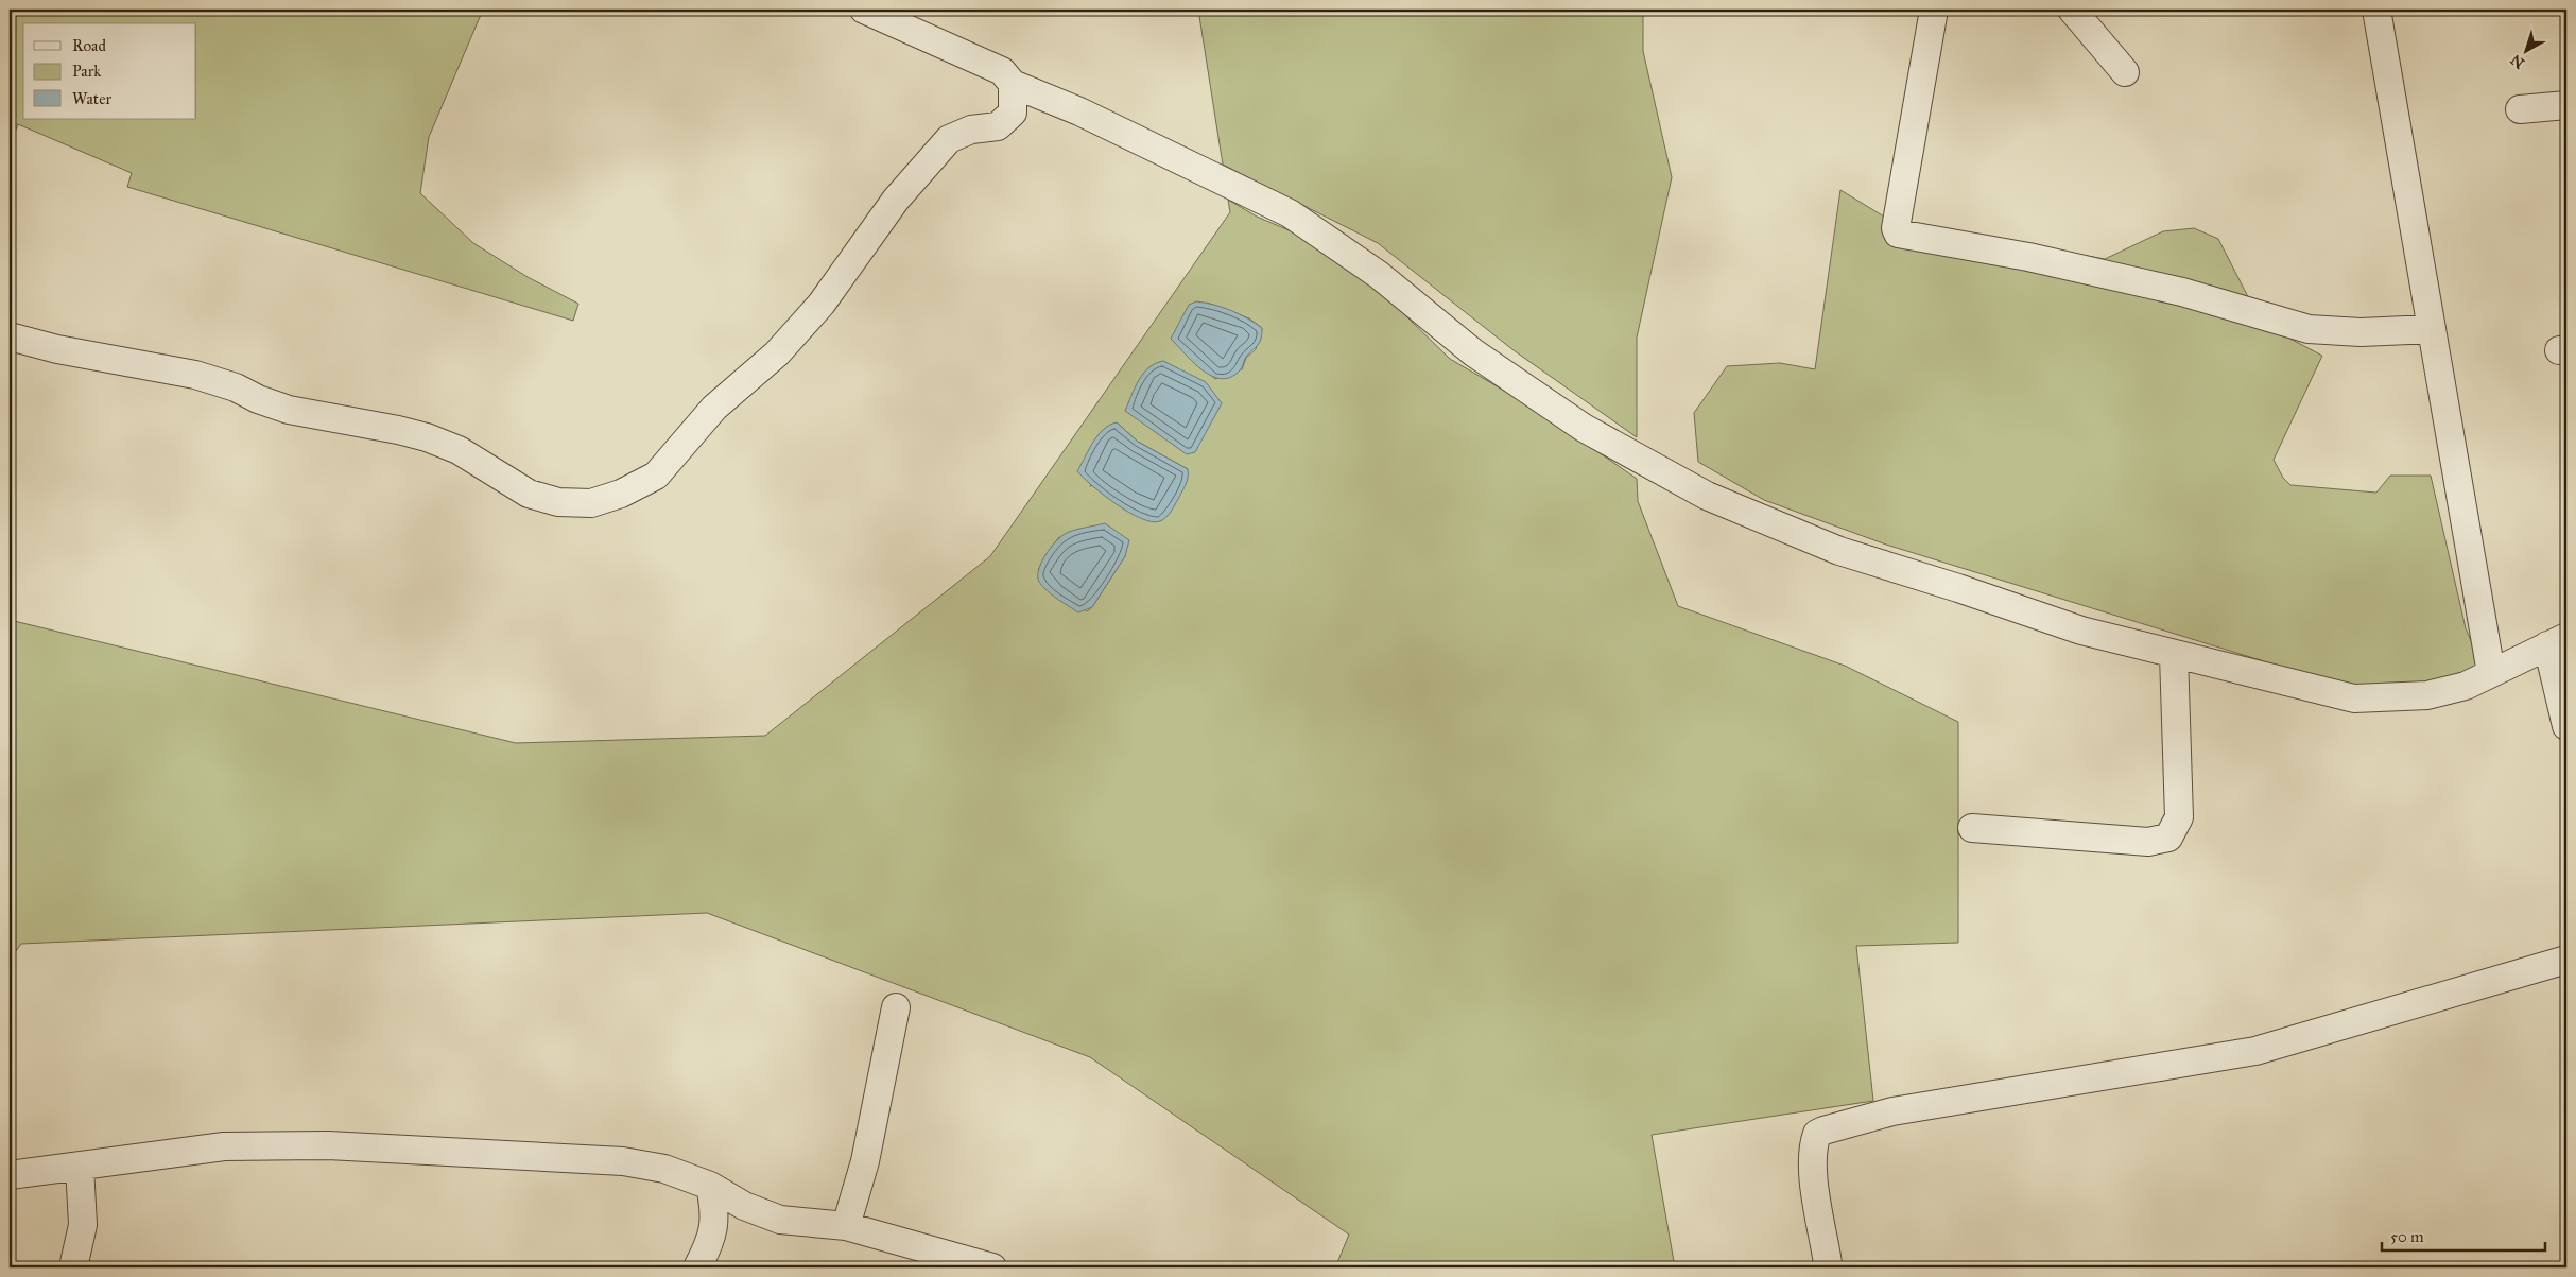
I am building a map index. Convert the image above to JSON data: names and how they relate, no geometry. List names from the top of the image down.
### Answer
{
  "legend": ["Road", "Park", "Water"],
  "scale_bar": "50 m",
  "north": "bottom left"
}
